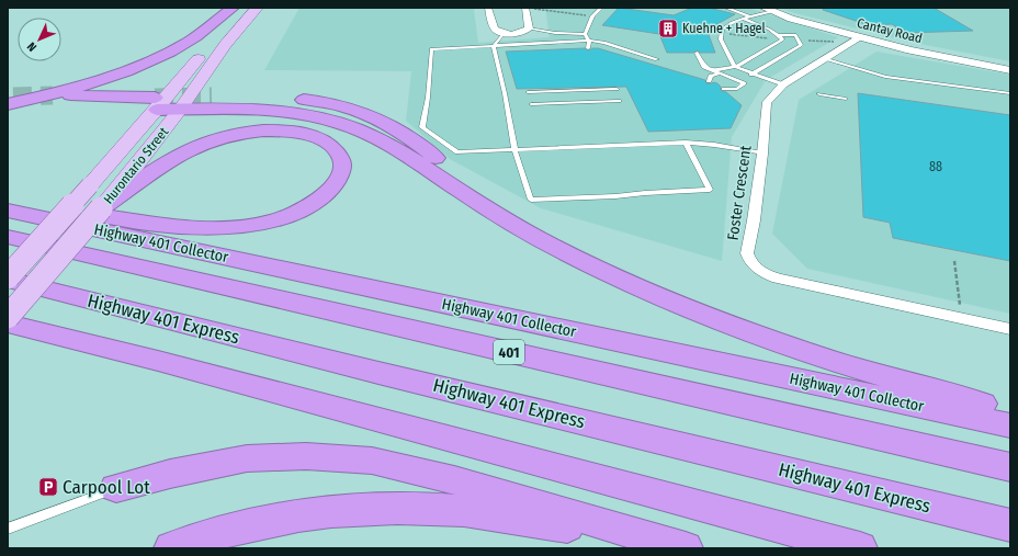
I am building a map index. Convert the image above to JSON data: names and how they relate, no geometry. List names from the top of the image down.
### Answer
{
  "streets": {
    "highway": ["Highway 401 Collector", "Highway 401 Express", "401"],
    "main road": ["Hurontario Street"],
    "street": ["Cantay Road", "Foster Crescent"]
  },
  "crossings": [
    ["Cantay Road", "Foster Crescent"],
    ["Hurontario Street", "Highway 401 Express"]
  ],
  "places": {
    "building": ["Kuehne + Hagel"],
    "parking": ["Carpool Lot"]
  },
  "house_numbers": ["88"],
  "north": "bottom left"
}
